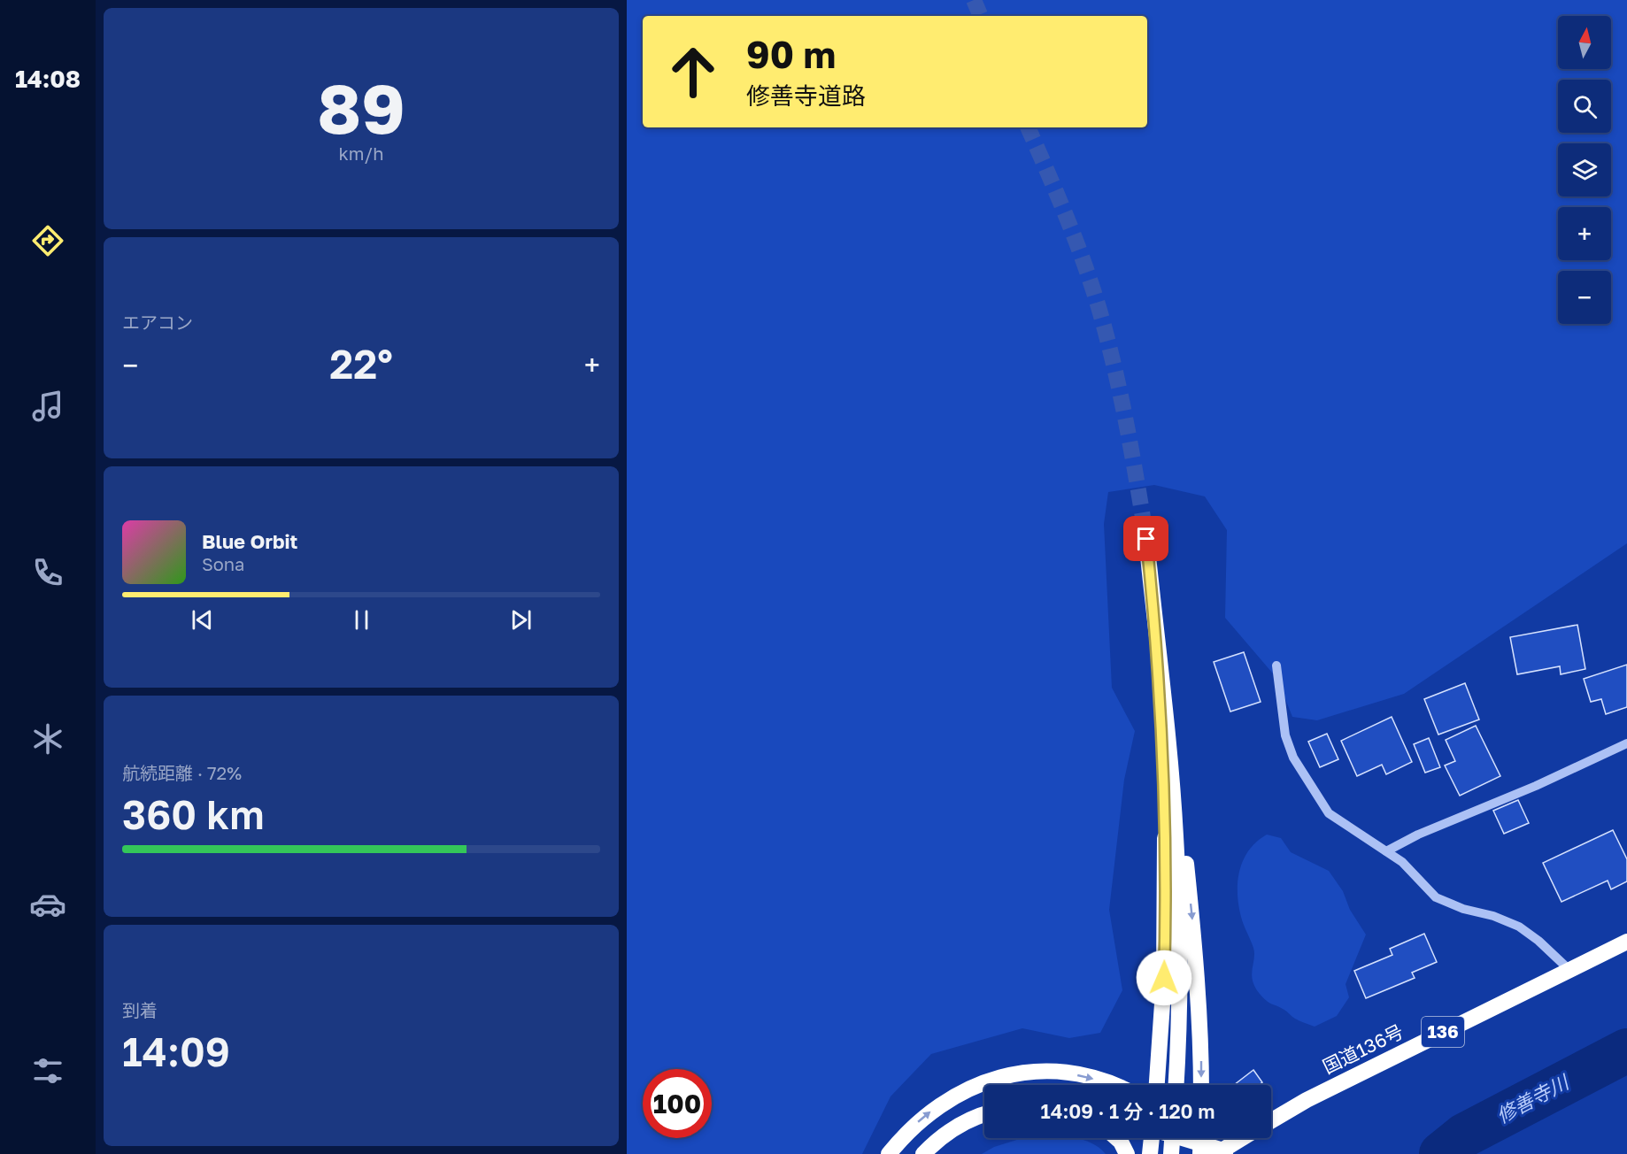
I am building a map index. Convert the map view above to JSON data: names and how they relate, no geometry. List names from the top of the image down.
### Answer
{
  "streets": {
    "highway": ["136", "国道136号"]
  },
  "water": ["修善寺川"],
  "north": "top",
  "page": {
    "tabs": "14:08",
    "tile": [
      ["89", "km/h"],
      "エアコン",
      ["航続距離 · 72%", "360 km"],
      ["到着", "14:09"]
    ],
    "map_buttons": ["+", "−"],
    "turn": ["90 m", "修善寺道路"],
    "heat": ["−", "22°", "+"],
    "song": ["Blue Orbit", "Sona"],
    "limit": "100",
    "trip": "14:09 · 1 分 · 120 m"
  }
}
